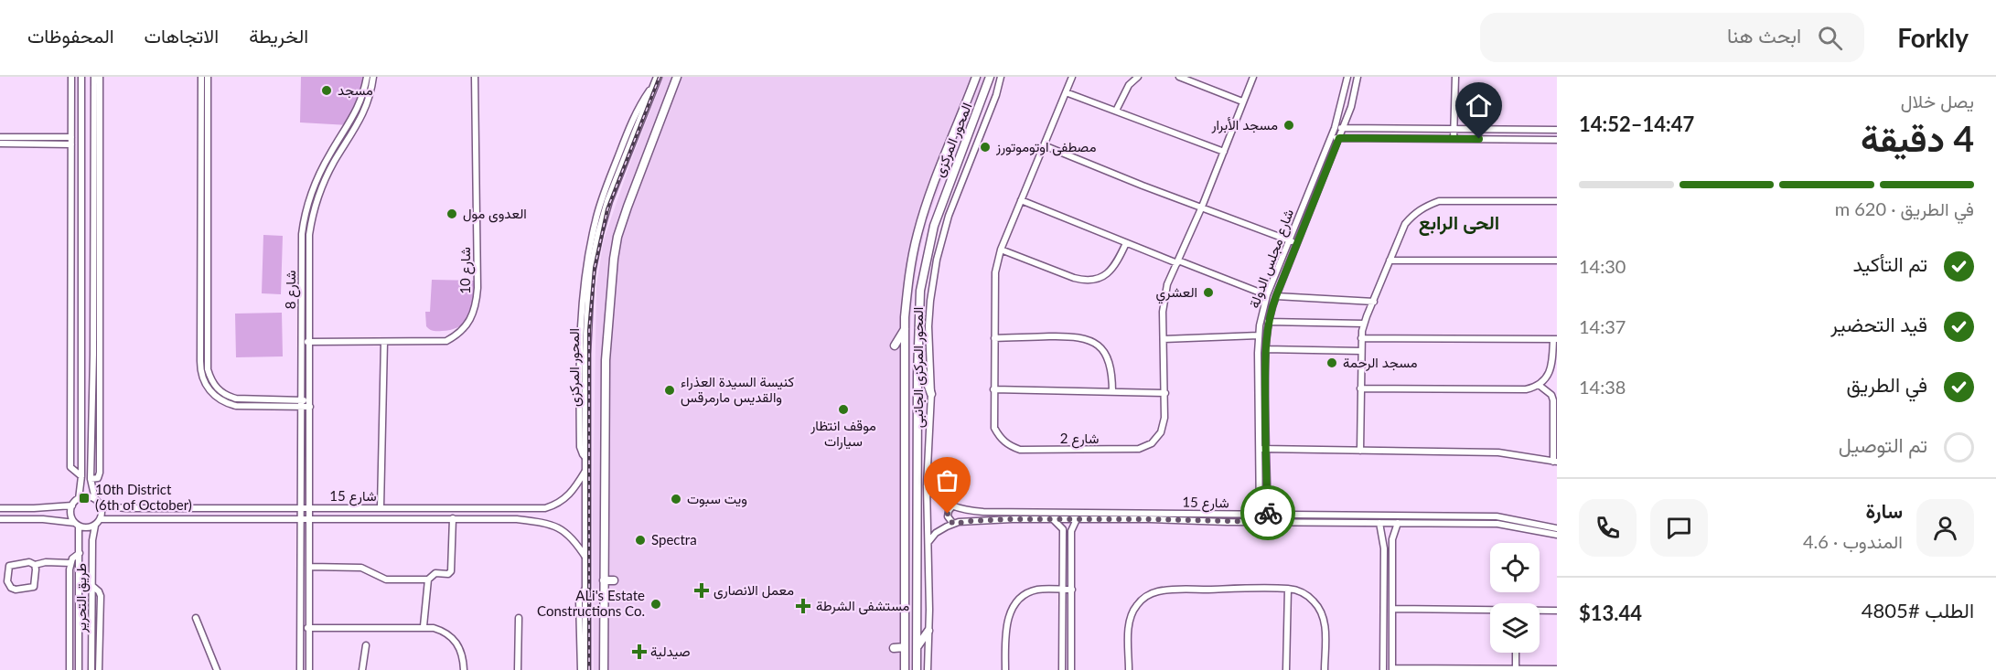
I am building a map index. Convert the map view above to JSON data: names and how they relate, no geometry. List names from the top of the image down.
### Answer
{
  "streets": {
    "main road": ["المحور المركزى"],
    "street": [
      "شارع مجلس الدولة",
      "شارع 10",
      "شارع 8",
      "المحور المركزى الجانبى",
      "شارع 2",
      "شارع 15",
      "طريق التحرير"
    ]
  },
  "crossings": [
    ["المحور المركزى", "شارع 15"],
    ["شارع مجلس الدولة", "شارع 15"],
    ["شارع 10", "شارع 8"],
    ["شارع 8", "شارع 15"],
    ["المحور المركزى الجانبى", "شارع 15"],
    ["شارع 15", "طريق التحرير"]
  ],
  "districts": ["الحى الرابع"],
  "places": {
    "other": [
      "مسجد",
      "مسجد الأبرار",
      "مصطفى اوتوموتورز",
      "العدوى مول",
      "العشري",
      "مسجد الرحمة",
      "كنيسة السيدة العذراء والقديس مارمرقس",
      "موقف انتظار سيارات",
      "ويت سبوت",
      "Spectra",
      "ALi's Estate Constructions Co."
    ],
    "transit": ["10th District (6th of October)"],
    "health": ["معمل الانصارى", "مستشفى الشرطة", "صيدلية"]
  },
  "page": {
    "header": "Forkly",
    "search": "ابحث هنا",
    "nav": ["الخريطة", "الاتجاهات", "المحفوظات"],
    "heading": ["4 دقيقة", "يصل خلال", "14:47–14:52"],
    "panel": [
      "سارة",
      "المندوب · 4.6",
      "الطلب #4805",
      "$13.44"
    ],
    "bar": "في الطريق · 620 m",
    "list": [
      ["تم التأكيد", "14:30"],
      ["قيد التحضير", "14:37"],
      ["في الطريق", "14:38"],
      "تم التوصيل"
    ]
  }
}
